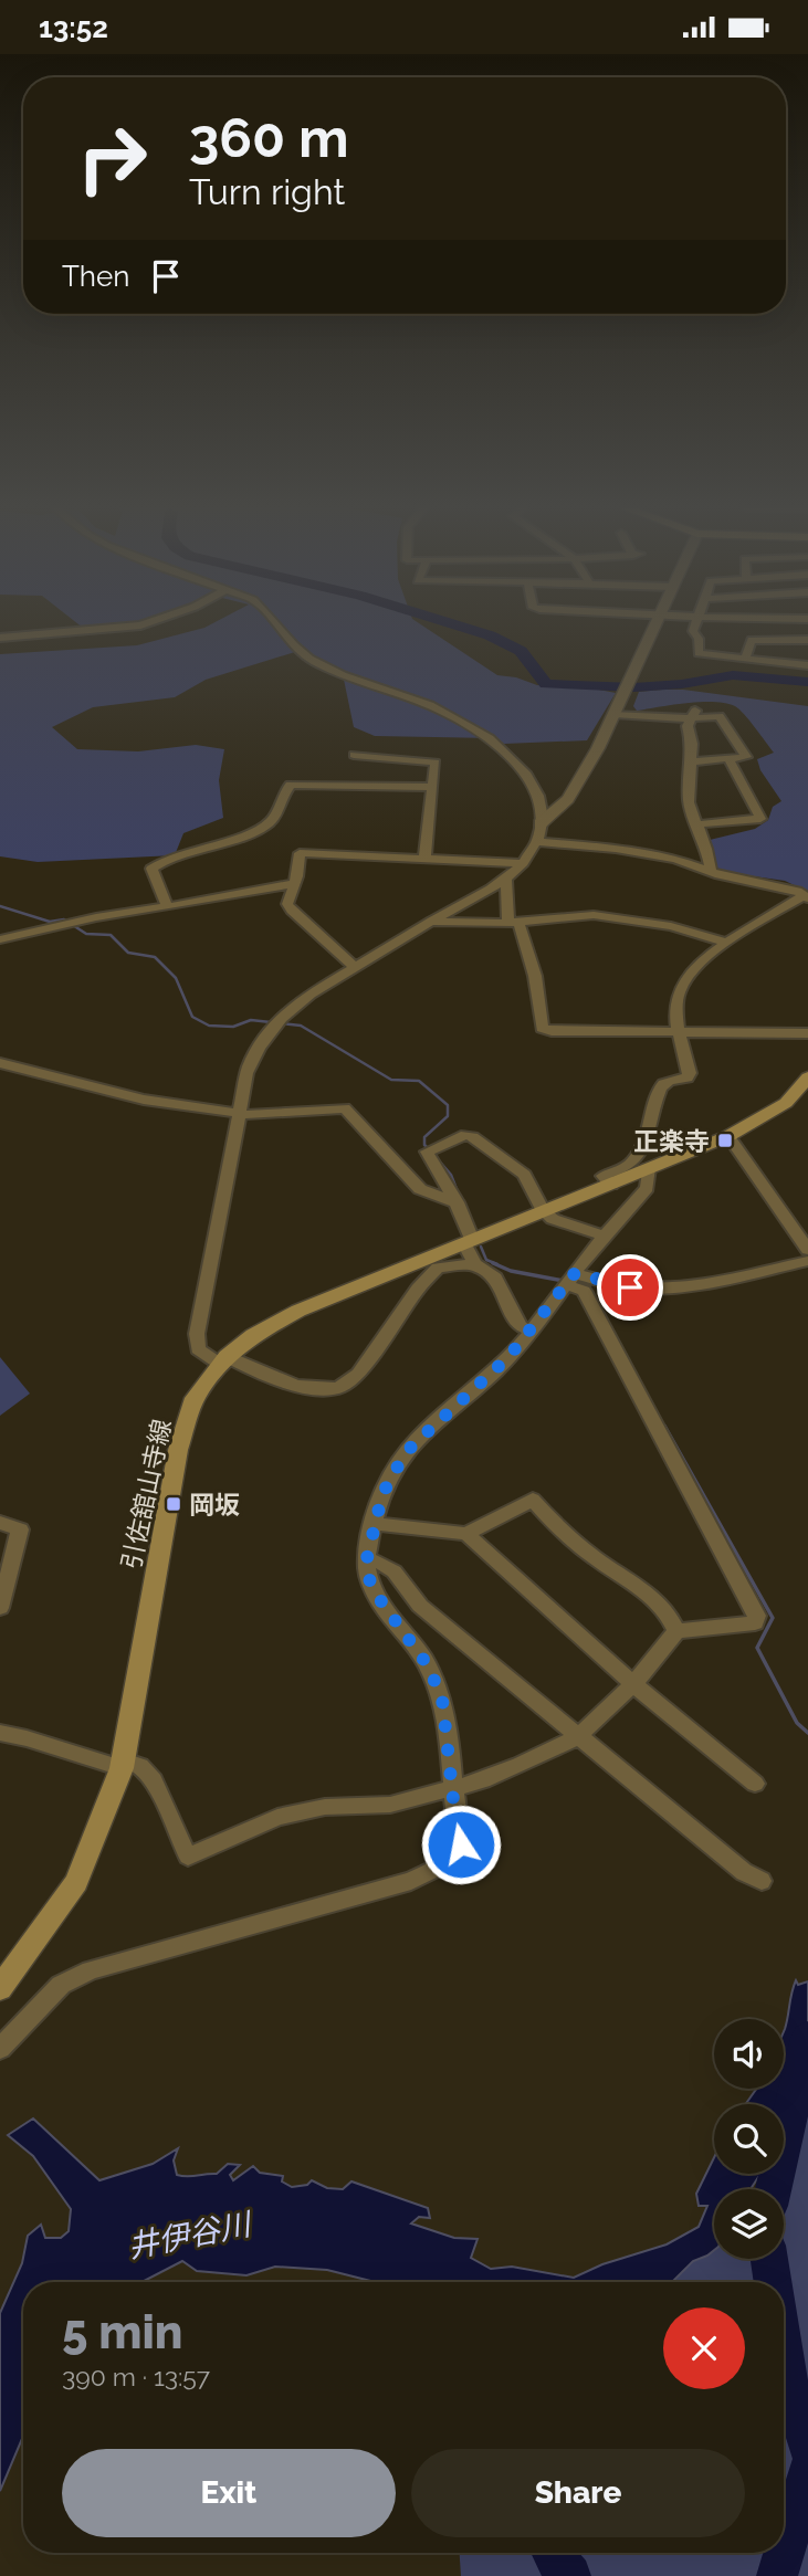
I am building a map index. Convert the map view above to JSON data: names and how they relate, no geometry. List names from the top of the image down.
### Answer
{
  "streets": {
    "main road": ["引佐舘山寺線"]
  },
  "water": ["井伊谷川"],
  "places": {
    "transit": ["正楽寺", "岡坂"]
  },
  "page": {
    "status": "13:52",
    "turn": ["360 m", "Turn right"],
    "then": "Then",
    "heading": ["5 min", "390 m · 13:57"],
    "buttons": ["Exit", "Share"]
  }
}
